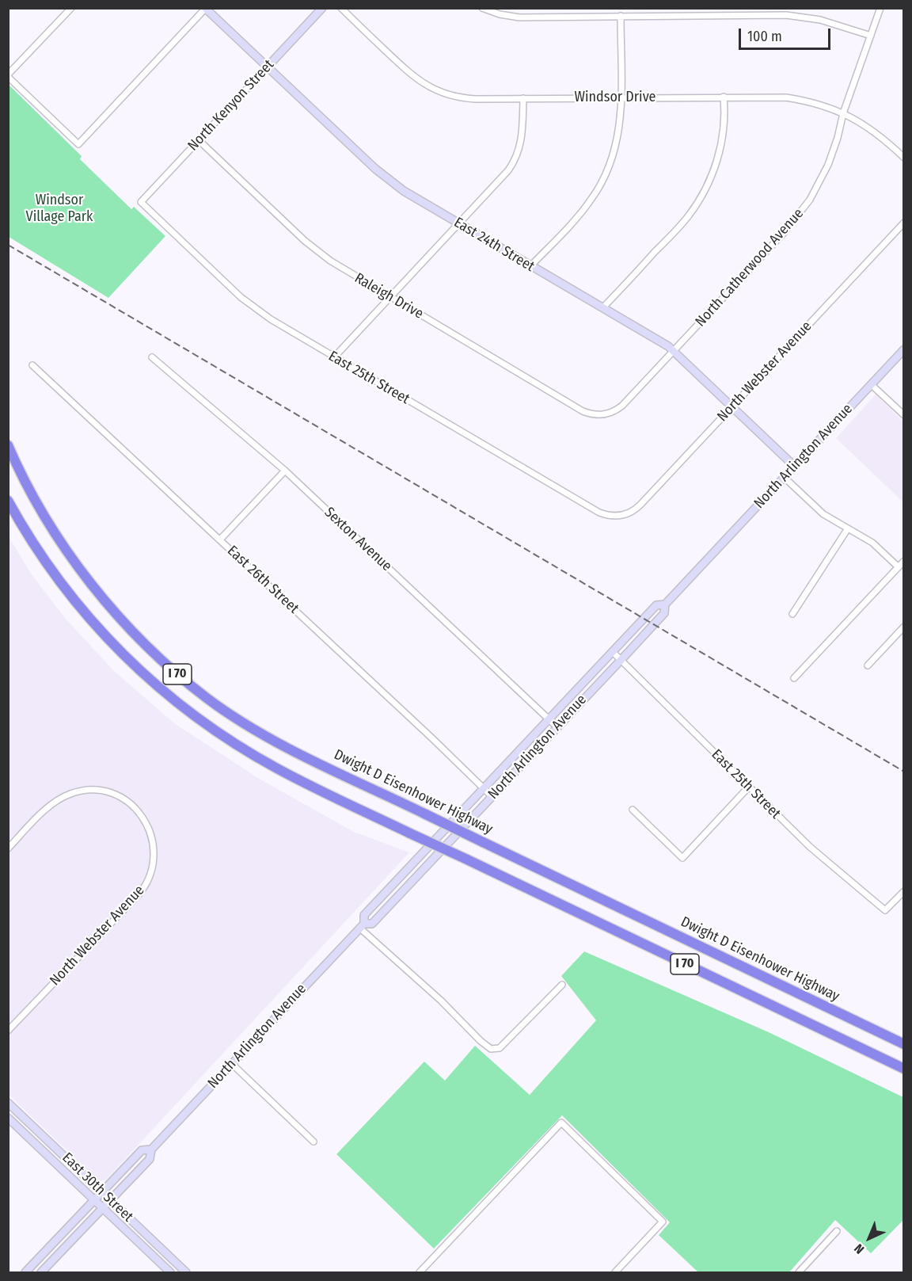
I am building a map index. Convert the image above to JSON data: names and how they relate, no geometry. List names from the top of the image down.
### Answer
{
  "streets": {
    "highway": ["I 70", "Dwight D Eisenhower Highway"],
    "main road": [
      "North Kenyon Street",
      "East 24th Street",
      "North Arlington Avenue",
      "East 30th Street"
    ],
    "street": [
      "Windsor Drive",
      "North Catherwood Avenue",
      "Raleigh Drive",
      "North Webster Avenue",
      "East 25th Street",
      "Sexton Avenue",
      "East 26th Street"
    ]
  },
  "crossings": [
    ["Windsor Drive", "North Catherwood Avenue"],
    ["North Kenyon Street", "East 24th Street"],
    ["North Kenyon Street", "Raleigh Drive"],
    ["North Kenyon Street", "East 25th Street"],
    ["East 24th Street", "North Catherwood Avenue"],
    ["East 24th Street", "North Webster Avenue"],
    ["East 24th Street", "North Arlington Avenue"],
    ["North Catherwood Avenue", "Raleigh Drive"],
    ["North Webster Avenue", "East 25th Street"],
    ["East 25th Street", "North Arlington Avenue"],
    ["North Arlington Avenue", "Sexton Avenue"],
    ["North Arlington Avenue", "East 26th Street"],
    ["North Arlington Avenue", "East 30th Street"]
  ],
  "parks": ["Windsor Village Park"],
  "scale_bar": "100 m",
  "north": "bottom left"
}
